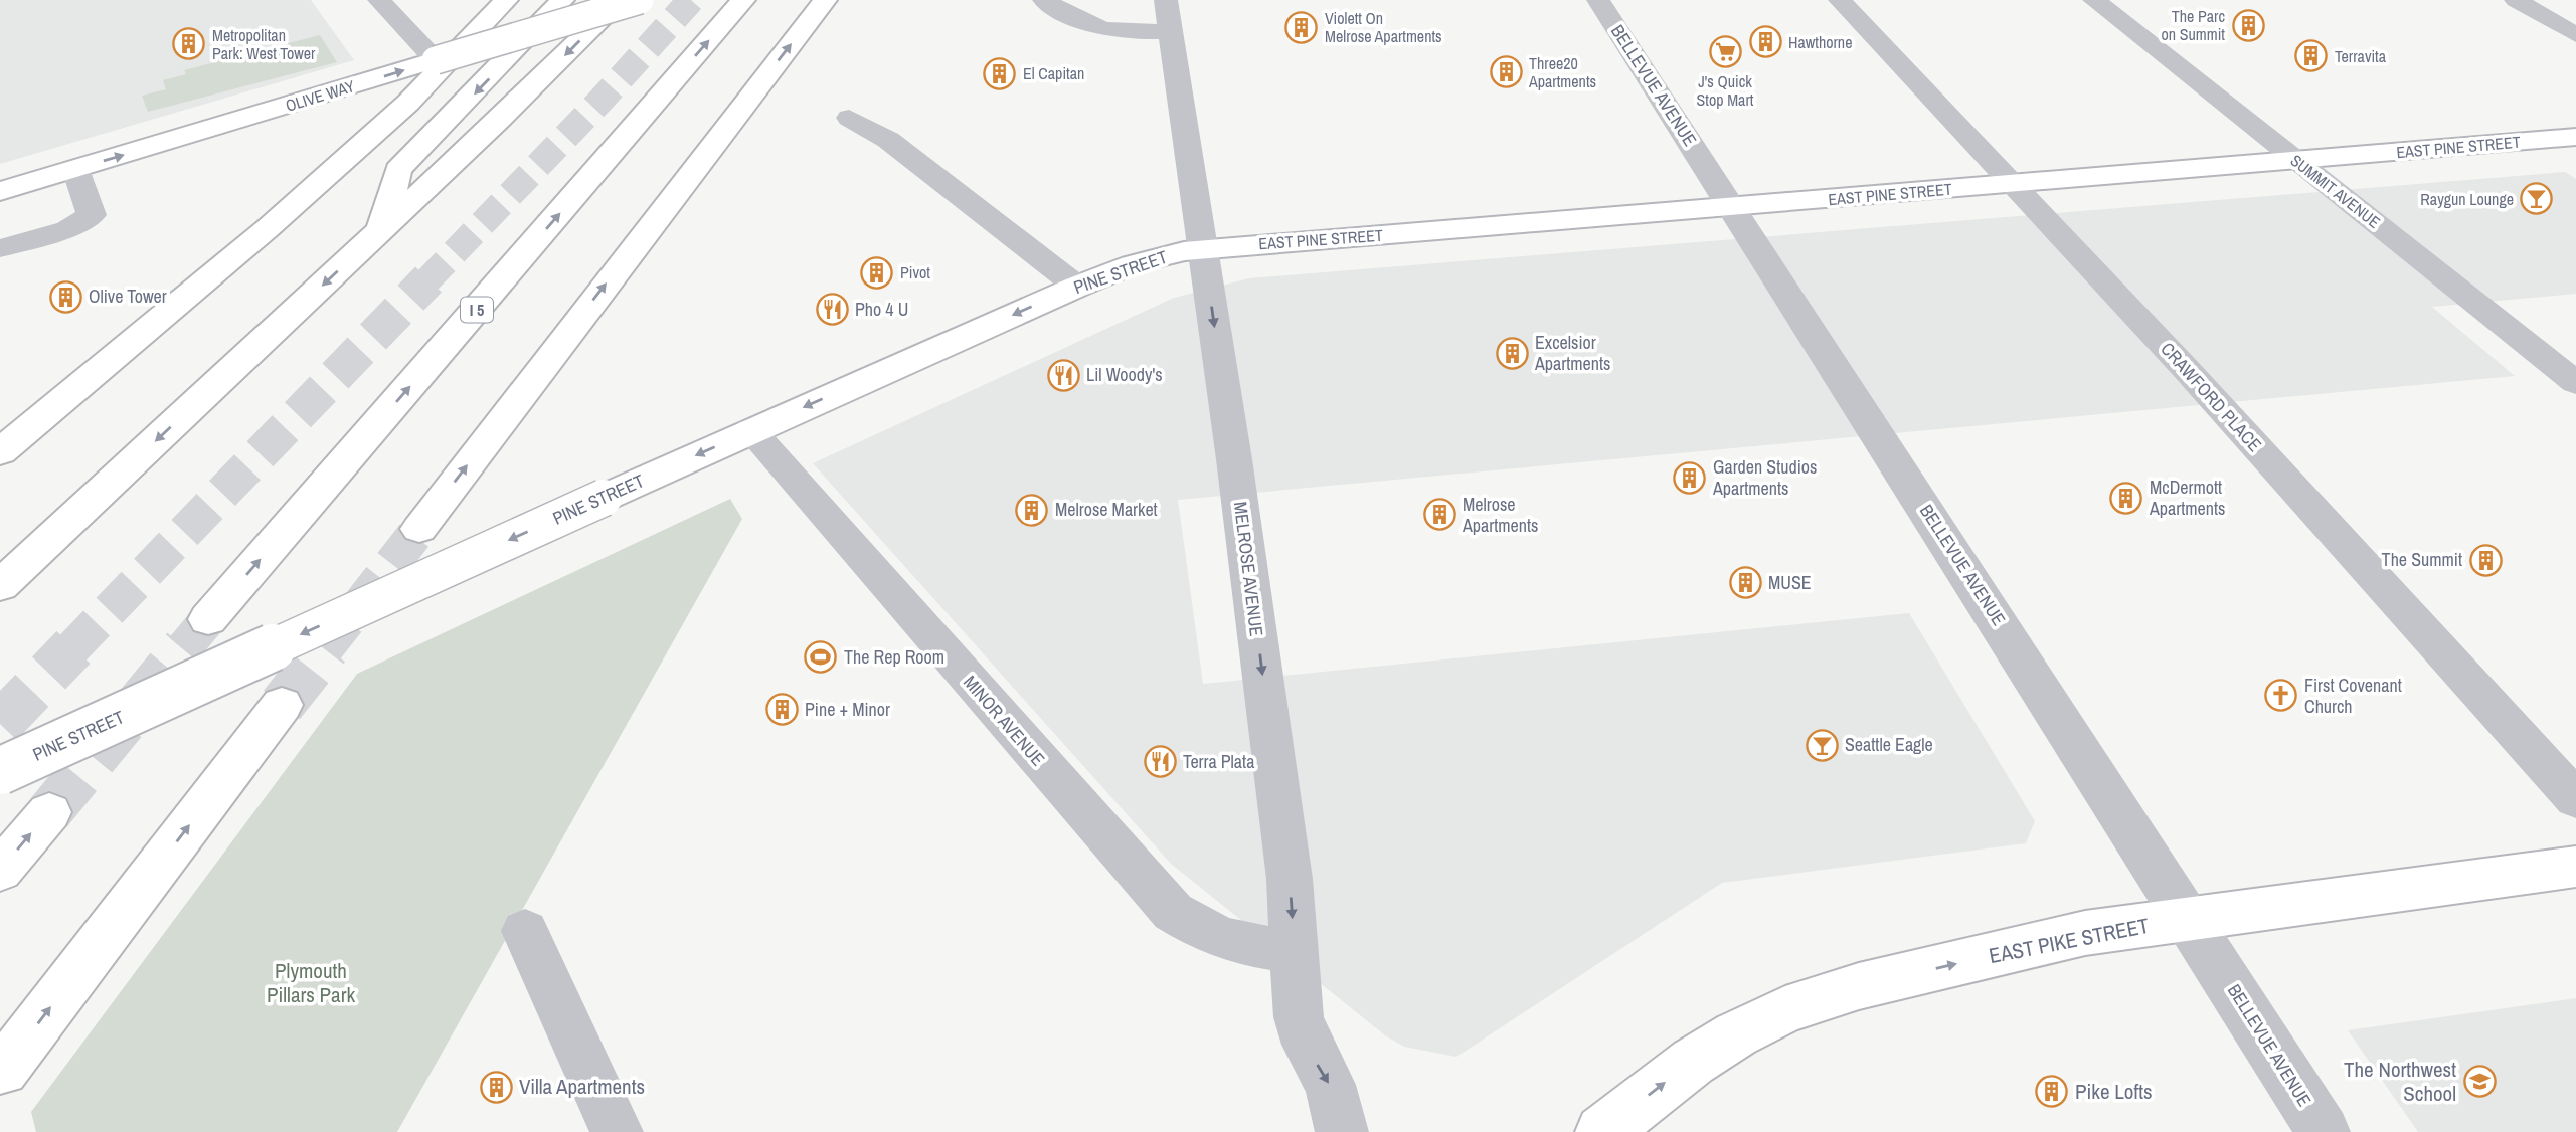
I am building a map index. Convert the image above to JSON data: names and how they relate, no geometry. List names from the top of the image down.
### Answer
{
  "streets": {
    "main road": [
      "OLIVE WAY",
      "EAST PINE STREET",
      "PINE STREET",
      "I 5",
      "EAST PIKE STREET"
    ],
    "street": [
      "BELLEVUE AVENUE",
      "SUMMIT AVENUE",
      "CRAWFORD PLACE",
      "MELROSE AVENUE",
      "MINOR AVENUE"
    ]
  },
  "crossings": [
    ["BELLEVUE AVENUE", "EAST PINE STREET"],
    ["BELLEVUE AVENUE", "EAST PIKE STREET"],
    ["EAST PINE STREET", "SUMMIT AVENUE"],
    ["EAST PINE STREET", "PINE STREET"],
    ["EAST PINE STREET", "CRAWFORD PLACE"],
    ["EAST PINE STREET", "MELROSE AVENUE"],
    ["PINE STREET", "MELROSE AVENUE"],
    ["PINE STREET", "MINOR AVENUE"],
    ["MELROSE AVENUE", "MINOR AVENUE"]
  ],
  "one_way": ["MELROSE AVENUE", "EAST PIKE STREET"],
  "parks": ["Plymouth Pillars Park"],
  "places": {
    "building": [
      "The Parc on Summit",
      "Violett On Melrose Apartments",
      "Hawthorne",
      "Metropolitan Park: West Tower",
      "Terravita",
      "Three20 Apartments",
      "El Capitan",
      "Pivot",
      "Olive Tower",
      "Excelsior Apartments",
      "Garden Studios Apartments",
      "McDermott Apartments",
      "Melrose Market",
      "Melrose Apartments",
      "The Summit",
      "MUSE",
      "Pine + Minor",
      "Villa Apartments",
      "Pike Lofts"
    ],
    "supermarket": ["J's Quick Stop Mart"],
    "bar": ["Raygun Lounge", "Seattle Eagle"],
    "restaurant": ["Pho 4 U", "Lil Woody's", "Terra Plata"],
    "sports": ["The Rep Room"],
    "church": ["First Covenant Church"],
    "school or university": ["The Northwest School"]
  }
}
